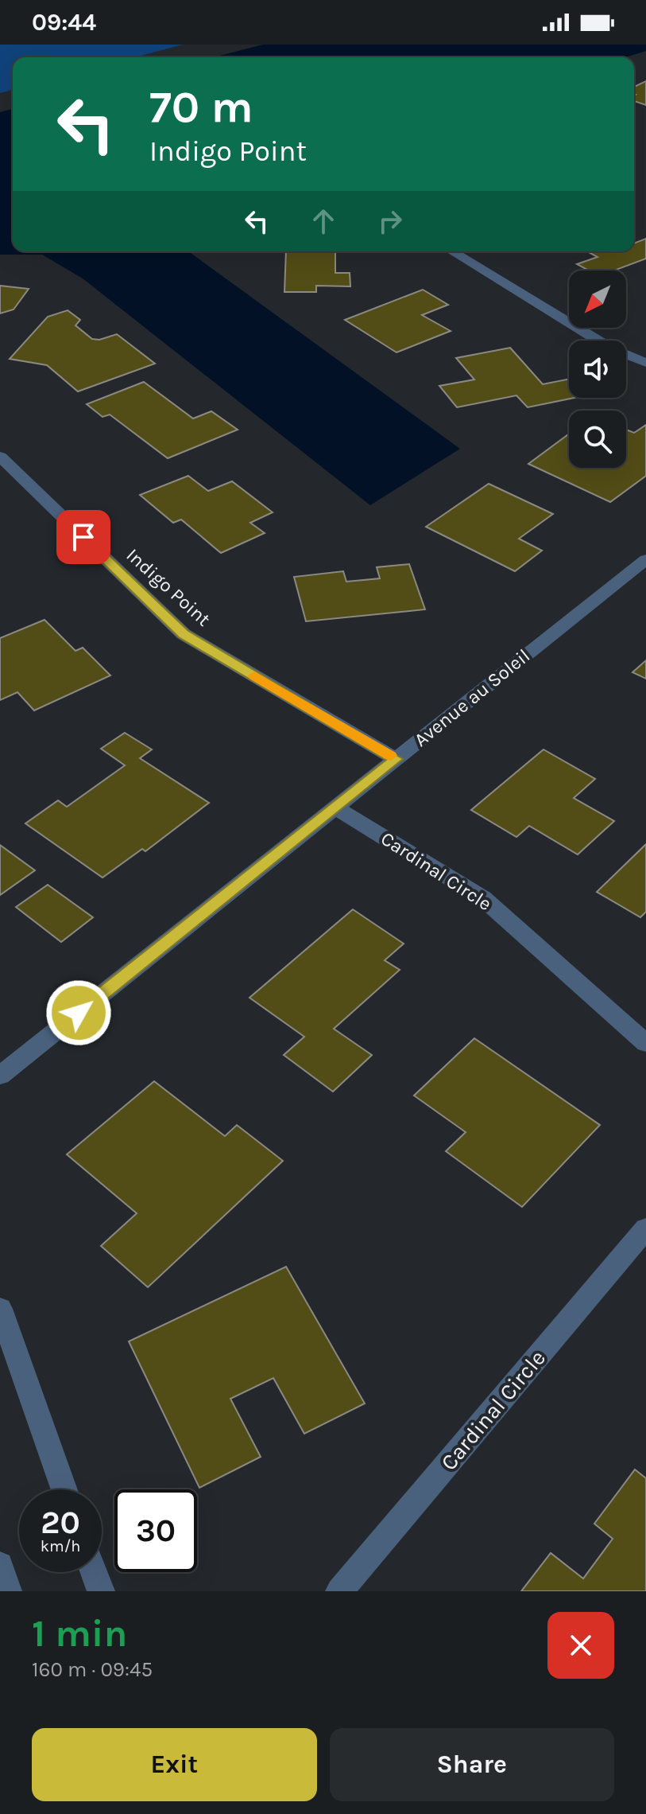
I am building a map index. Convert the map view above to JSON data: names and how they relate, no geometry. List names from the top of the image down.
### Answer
{
  "streets": {
    "street": ["Indigo Point", "Avenue au Soleil", "Cardinal Circle"]
  },
  "crossings": [
    ["Indigo Point", "Avenue au Soleil"],
    ["Avenue au Soleil", "Cardinal Circle"]
  ],
  "north": "bottom left",
  "page": {
    "status": "09:44",
    "turn": ["70 m", "Indigo Point"],
    "speed": "20 km/h",
    "limit": "30",
    "heading": ["1 min", "160 m · 09:45"],
    "buttons": ["Exit", "Share"]
  }
}
